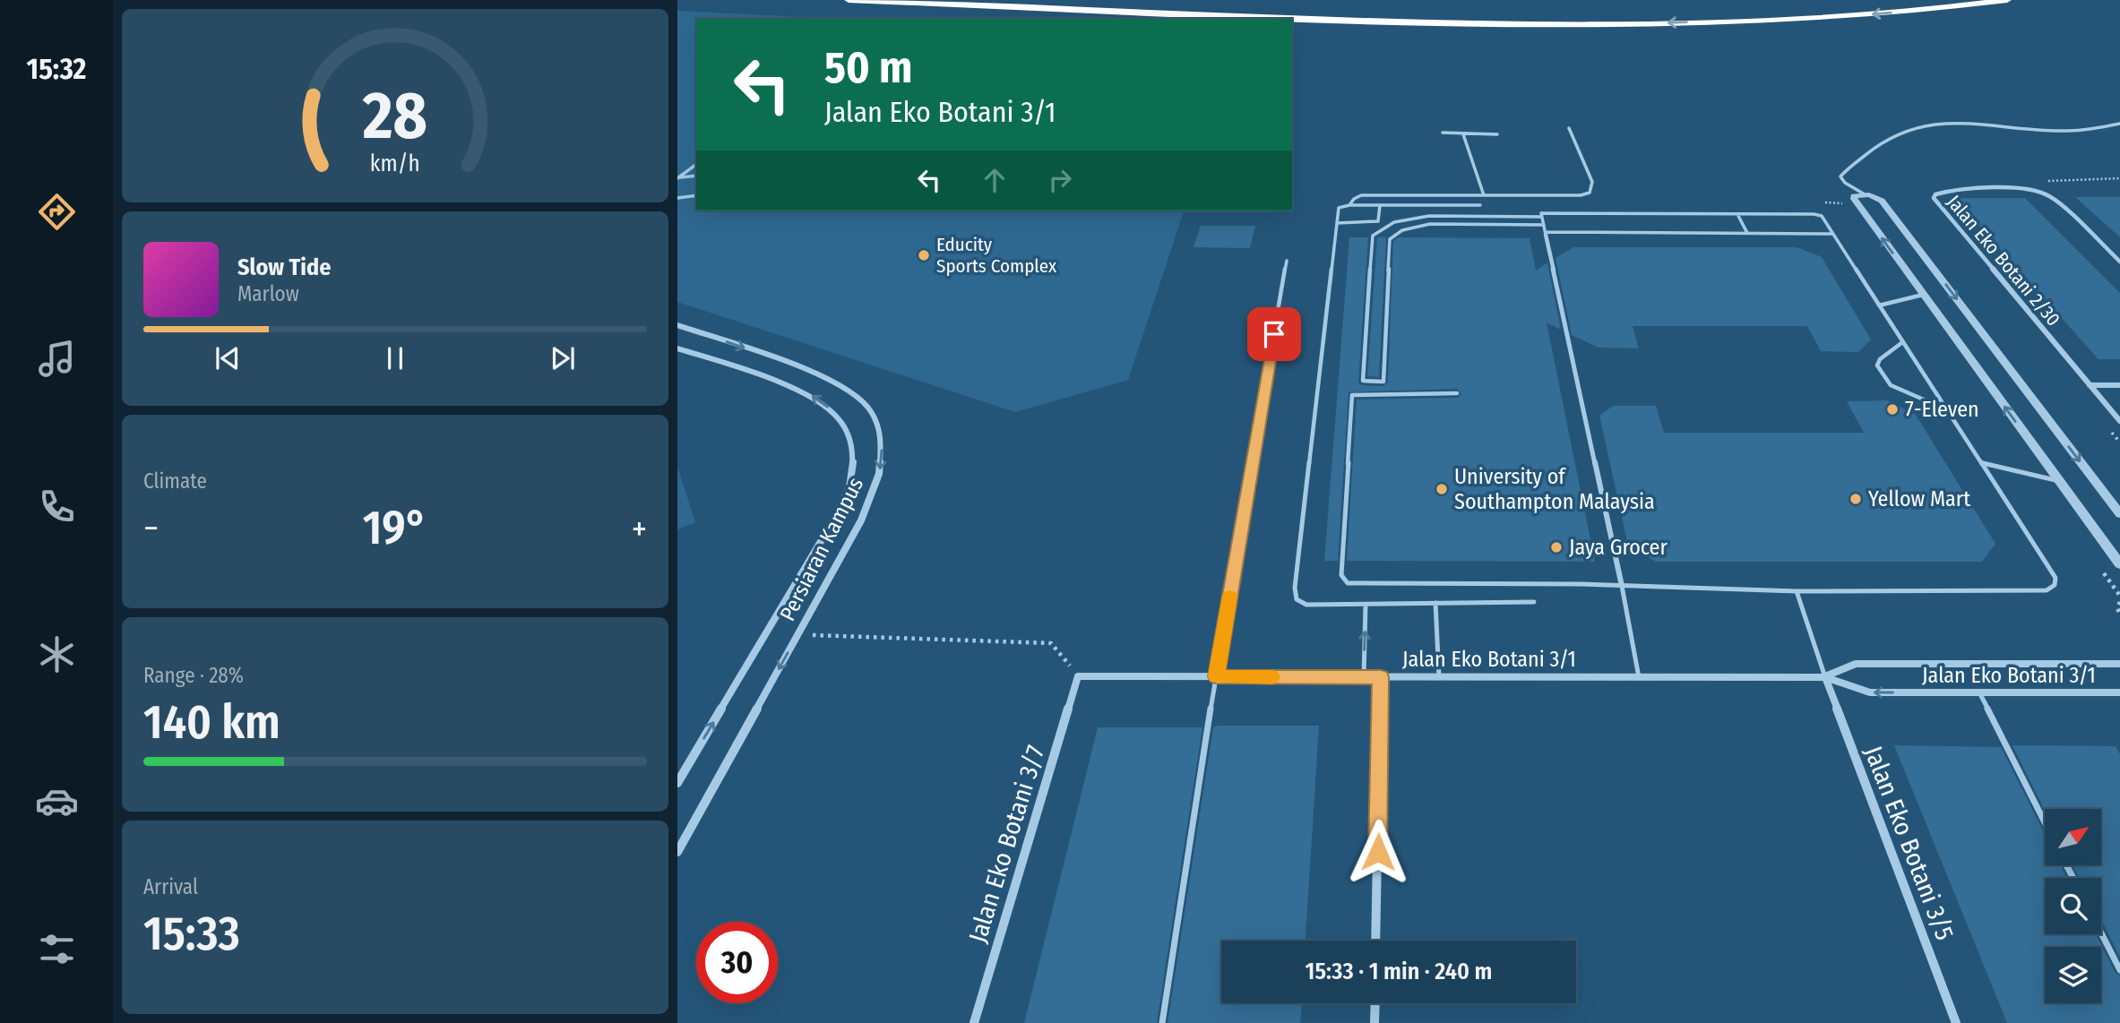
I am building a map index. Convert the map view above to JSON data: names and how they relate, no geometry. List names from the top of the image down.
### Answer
{
  "streets": {
    "street": [
      "Jalan Eko Botani 2/30",
      "Persiaran Kampus",
      "Jalan Eko Botani 3/1",
      "Jalan Eko Botani 3/5",
      "Jalan Eko Botani 3/7"
    ]
  },
  "crossings": [
    ["Jalan Eko Botani 3/1", "Jalan Eko Botani 3/5"],
    ["Jalan Eko Botani 3/1", "Jalan Eko Botani 3/7"]
  ],
  "places": [
    "Educity Sports Complex",
    "7-Eleven",
    "University of Southampton Malaysia",
    "Yellow Mart",
    "Jaya Grocer"
  ],
  "north": "top right",
  "page": {
    "tabs": "15:32",
    "turn": ["50 m", "Jalan Eko Botani 3/1"],
    "song": ["Slow Tide", "Marlow"],
    "tile": [
      "Climate",
      ["Range · 28%", "140 km"],
      ["Arrival", "15:33"]
    ],
    "heat": ["−", "19°", "+"],
    "limit": "30",
    "trip": "15:33 · 1 min · 240 m",
    "gauge": ["28", "km/h"]
  }
}
